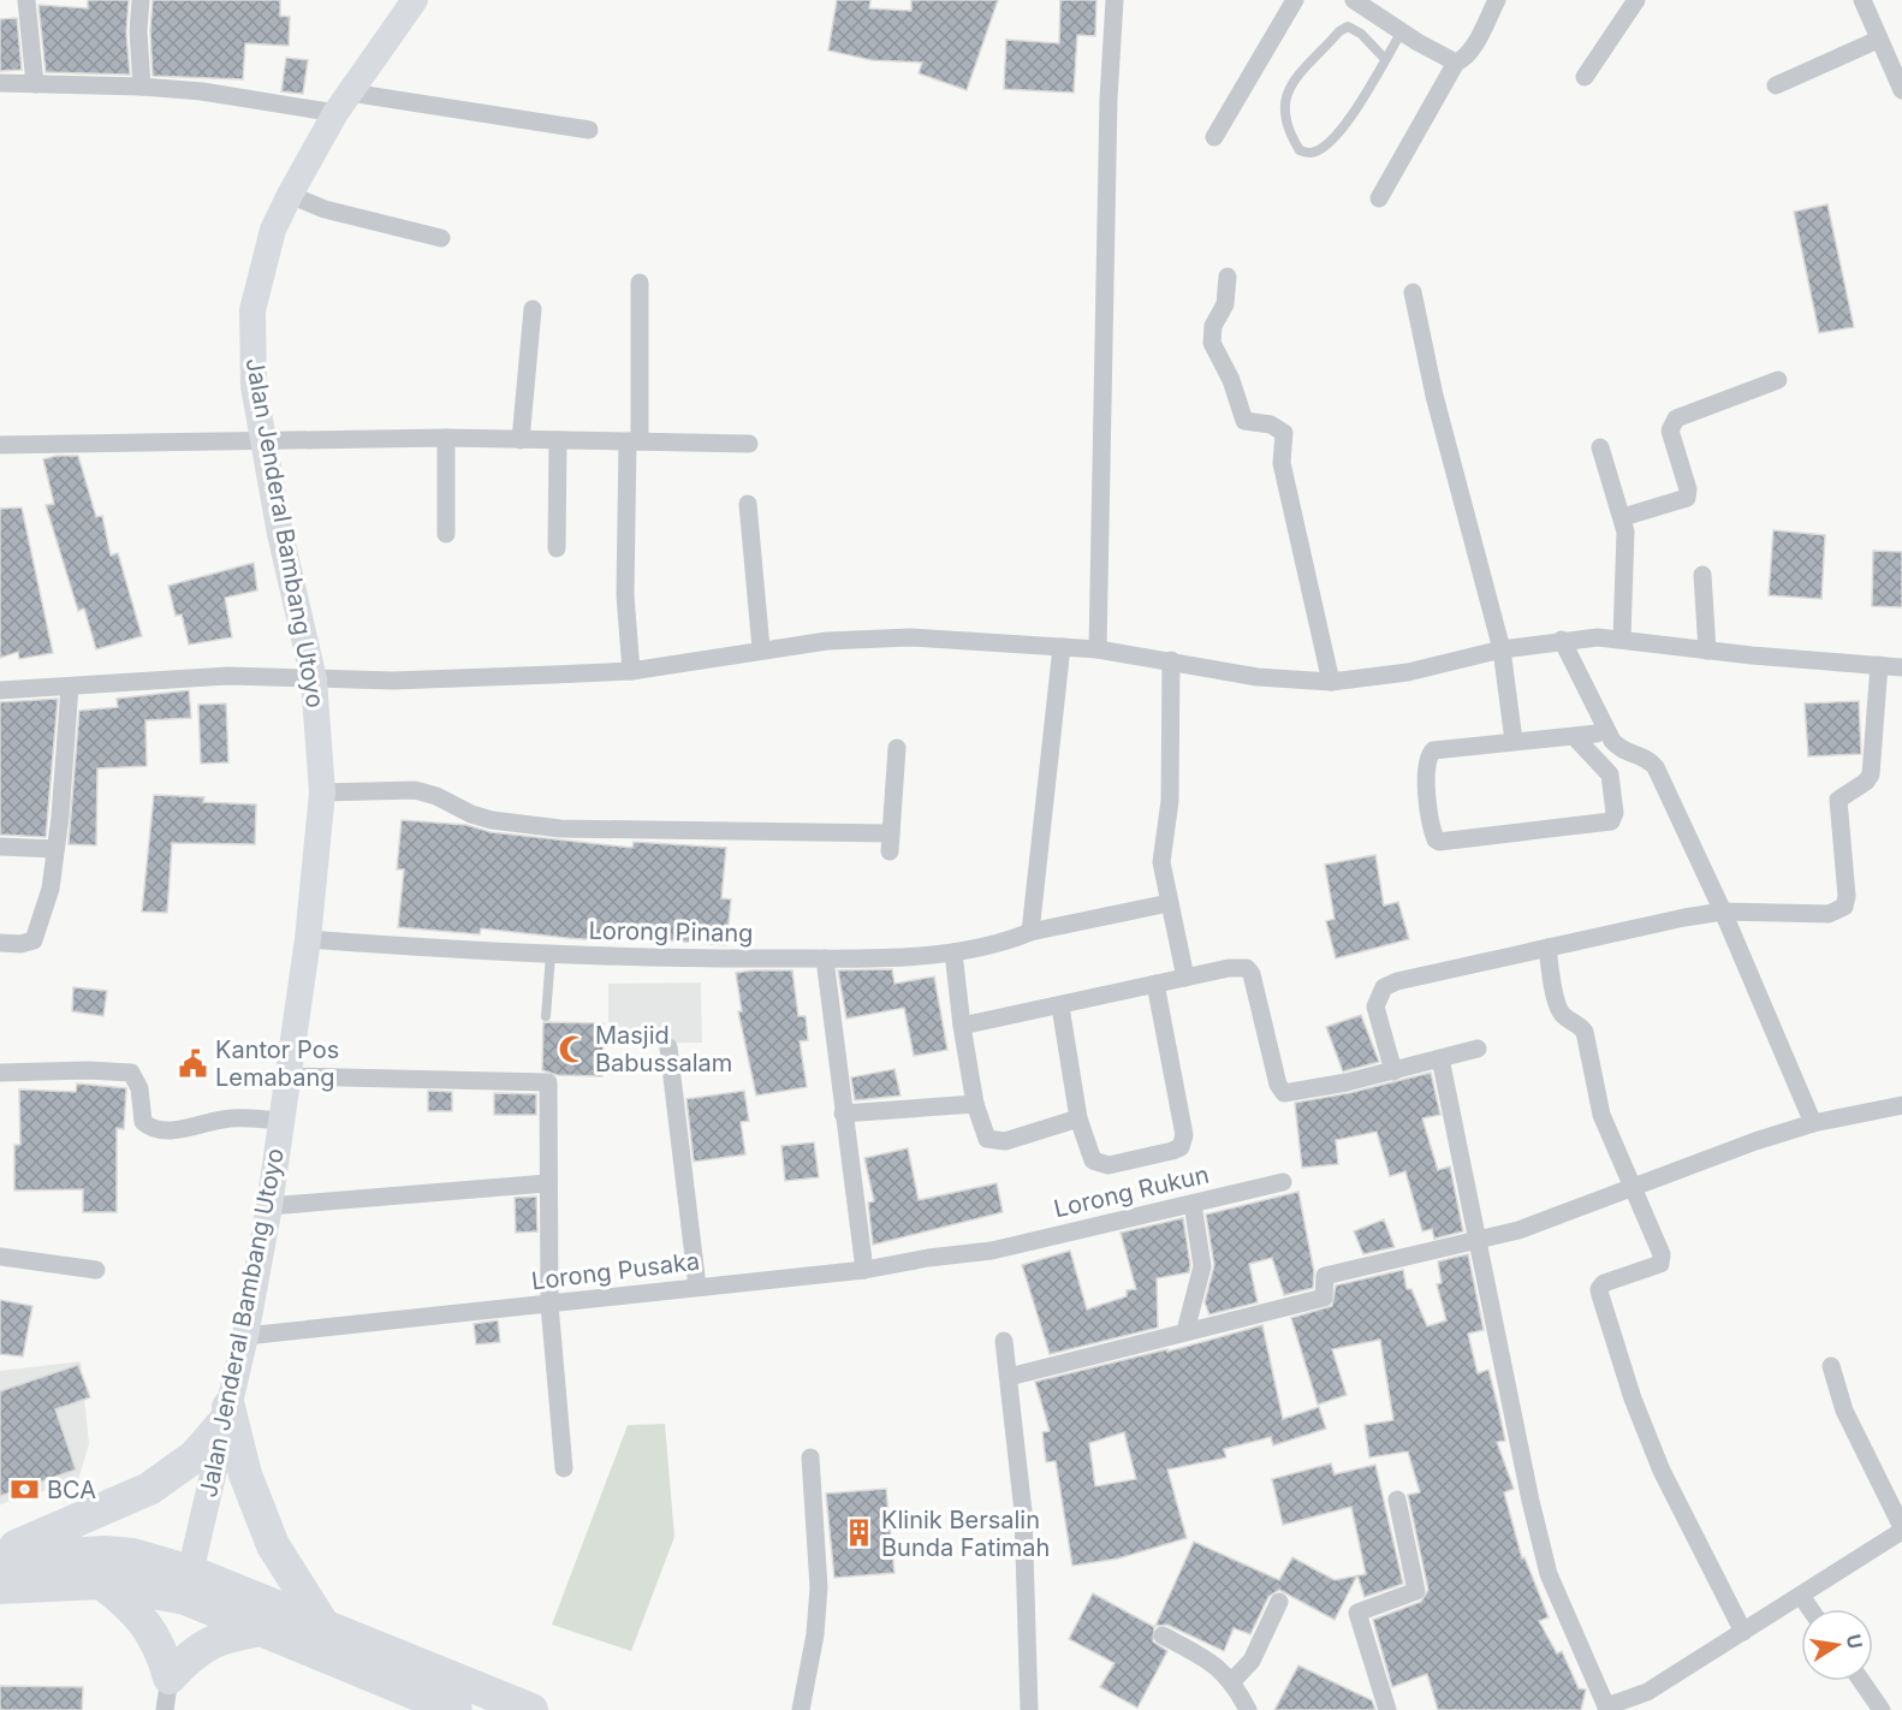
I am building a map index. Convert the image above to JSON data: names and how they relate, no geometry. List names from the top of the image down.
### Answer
{
  "streets": {
    "street": [
      "Jalan Jenderal Bambang Utoyo",
      "Lorong Pinang",
      "Lorong Rukun",
      "Lorong Pusaka"
    ]
  },
  "crossings": [
    ["Jalan Jenderal Bambang Utoyo", "Lorong Pinang"],
    ["Jalan Jenderal Bambang Utoyo", "Lorong Pusaka"],
    ["Lorong Rukun", "Lorong Pusaka"]
  ],
  "places": {
    "mosque": ["Masjid Babussalam"],
    "public building": ["Kantor Pos Lemabang"],
    "bank": ["BCA"],
    "building": ["Klinik Bersalin Bunda Fatimah"]
  },
  "north": "right"
}
